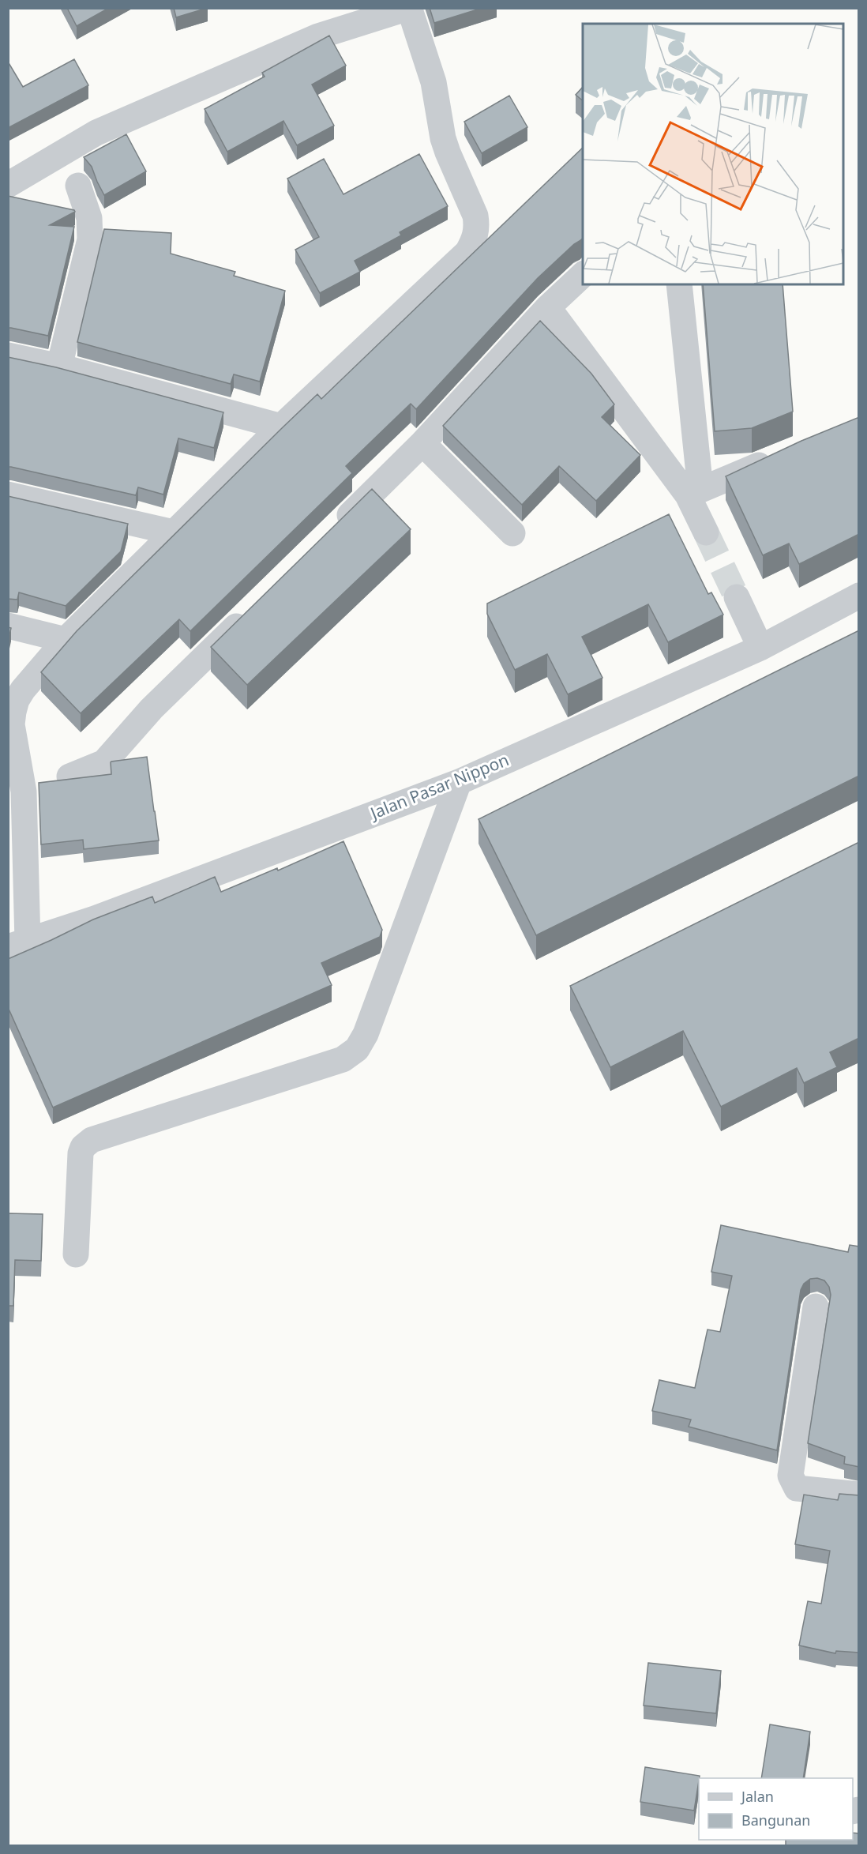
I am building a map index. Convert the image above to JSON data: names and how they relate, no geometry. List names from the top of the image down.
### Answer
{
  "streets": {
    "street": ["Jalan Pasar Nippon"]
  },
  "legend": ["Jalan", "Bangunan"]
}
